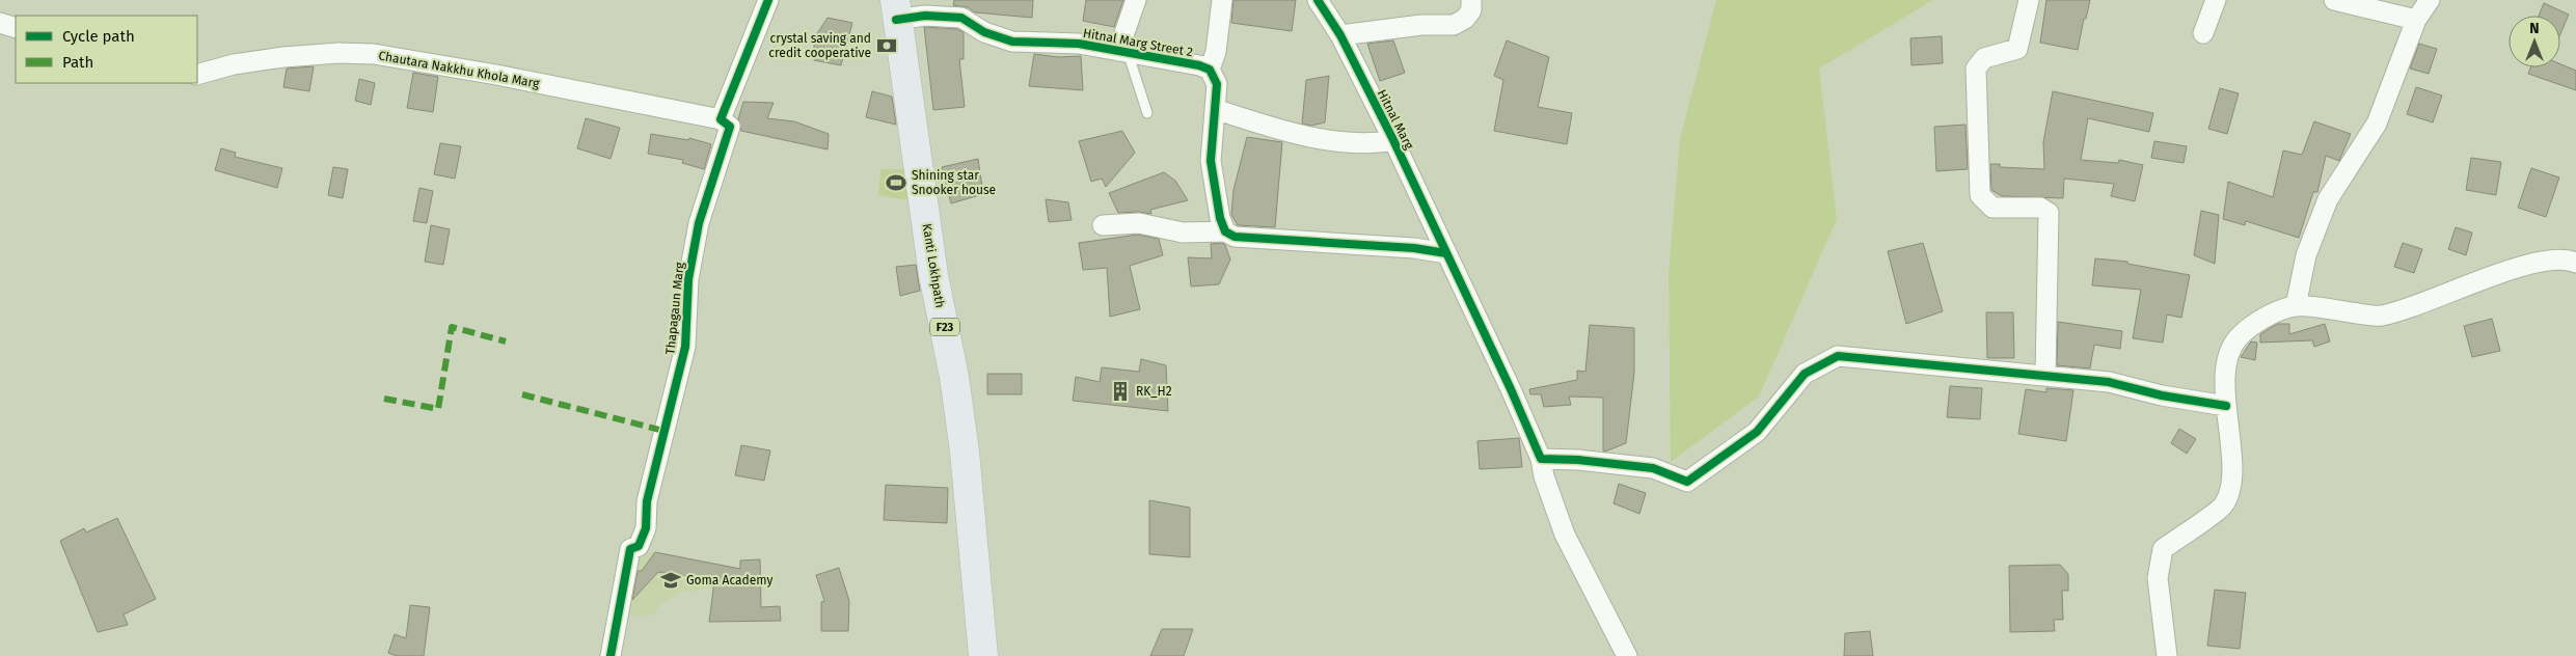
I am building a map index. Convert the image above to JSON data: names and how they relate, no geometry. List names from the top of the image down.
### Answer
{
  "streets": {
    "main road": ["Kanti Lokhpath", "F23"],
    "street": [
      "Hitnal Marg Street 2",
      "Chautara Nakkhu Khola Marg",
      "Hitnal Marg",
      "Thapagaun Marg"
    ]
  },
  "crossings": [
    ["Hitnal Marg Street 2", "Kanti Lokhpath"],
    ["Chautara Nakkhu Khola Marg", "Thapagaun Marg"]
  ],
  "places": {
    "bank": ["crystal saving and credit cooperative"],
    "sports": ["Shining star Snooker house"],
    "building": ["RK_H2"],
    "school or university": ["Goma Academy"]
  },
  "legend": ["Cycle path", "Path"],
  "north": "top"
}
